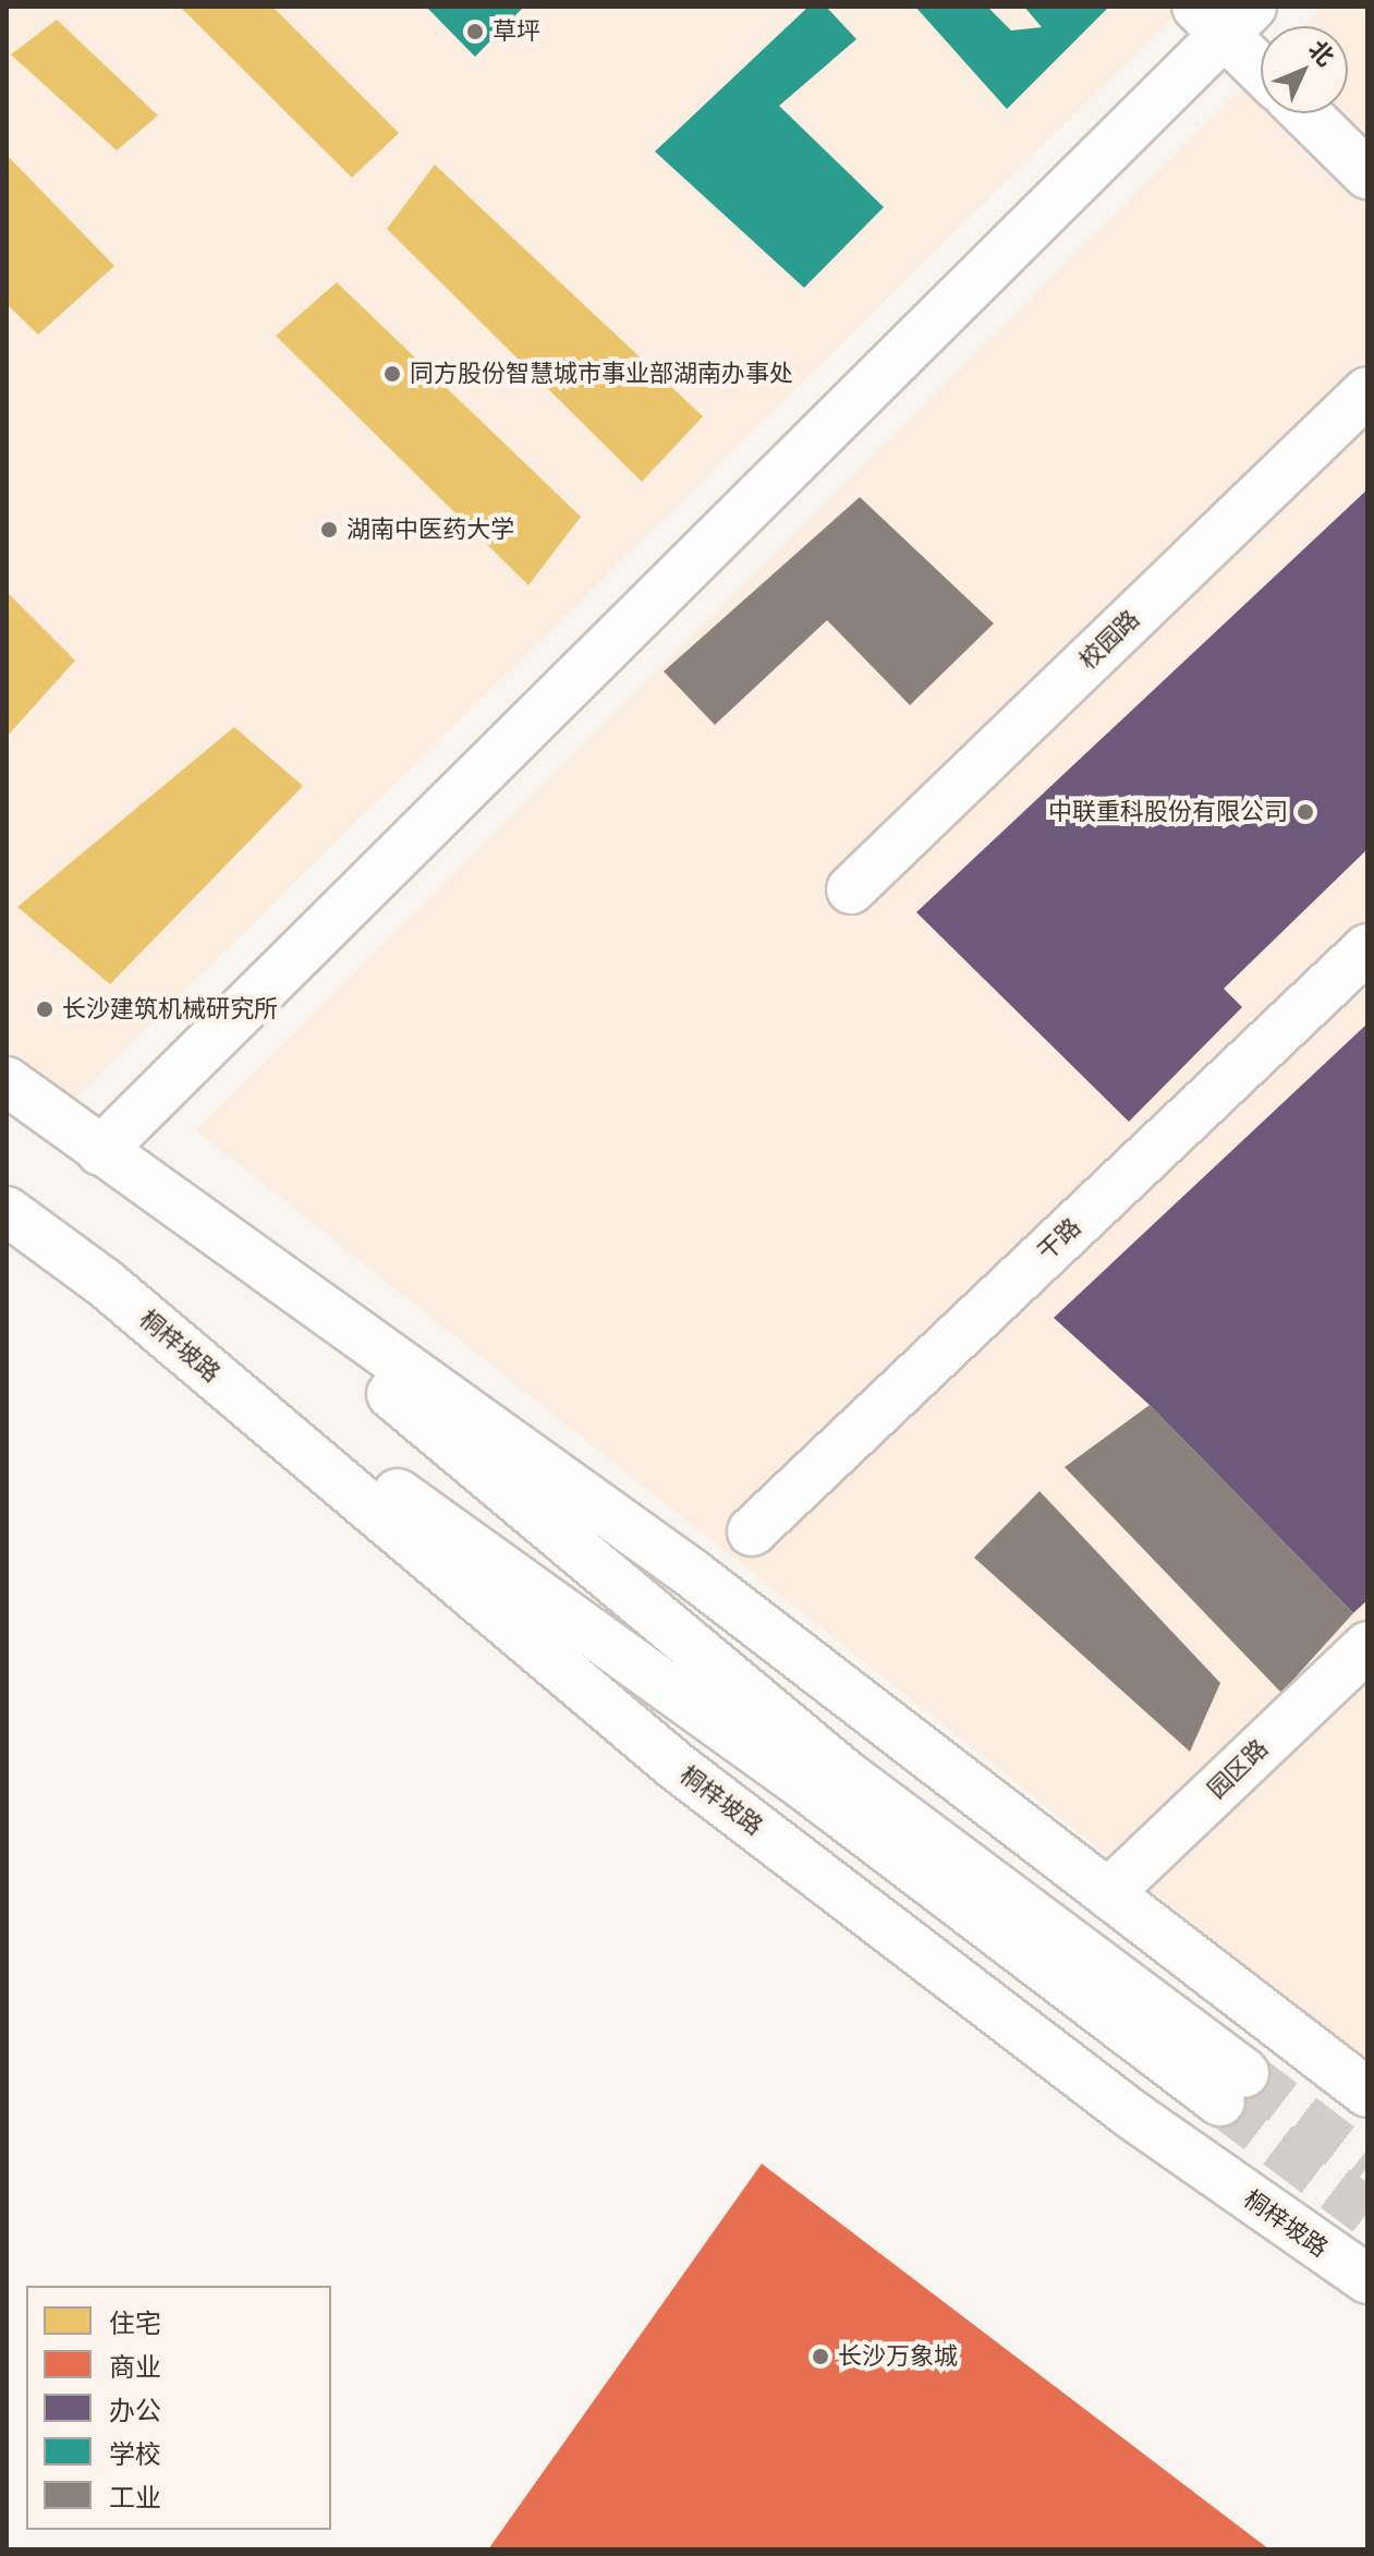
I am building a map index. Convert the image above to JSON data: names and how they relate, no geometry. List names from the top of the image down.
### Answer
{
  "streets": {
    "main road": [
      "校园路",
      "干路",
      "桐梓坡路",
      "园区路"
    ]
  },
  "crossings": [
    ["桐梓坡路", "园区路"]
  ],
  "places": [
    "草坪",
    "同方股份智慧城市事业部湖南办事处",
    "湖南中医药大学",
    "中联重科股份有限公司",
    "长沙建筑机械研究所",
    "长沙万象城"
  ],
  "legend": [
    "住宅",
    "商业",
    "办公",
    "学校",
    "工业"
  ],
  "north": "top right"
}
